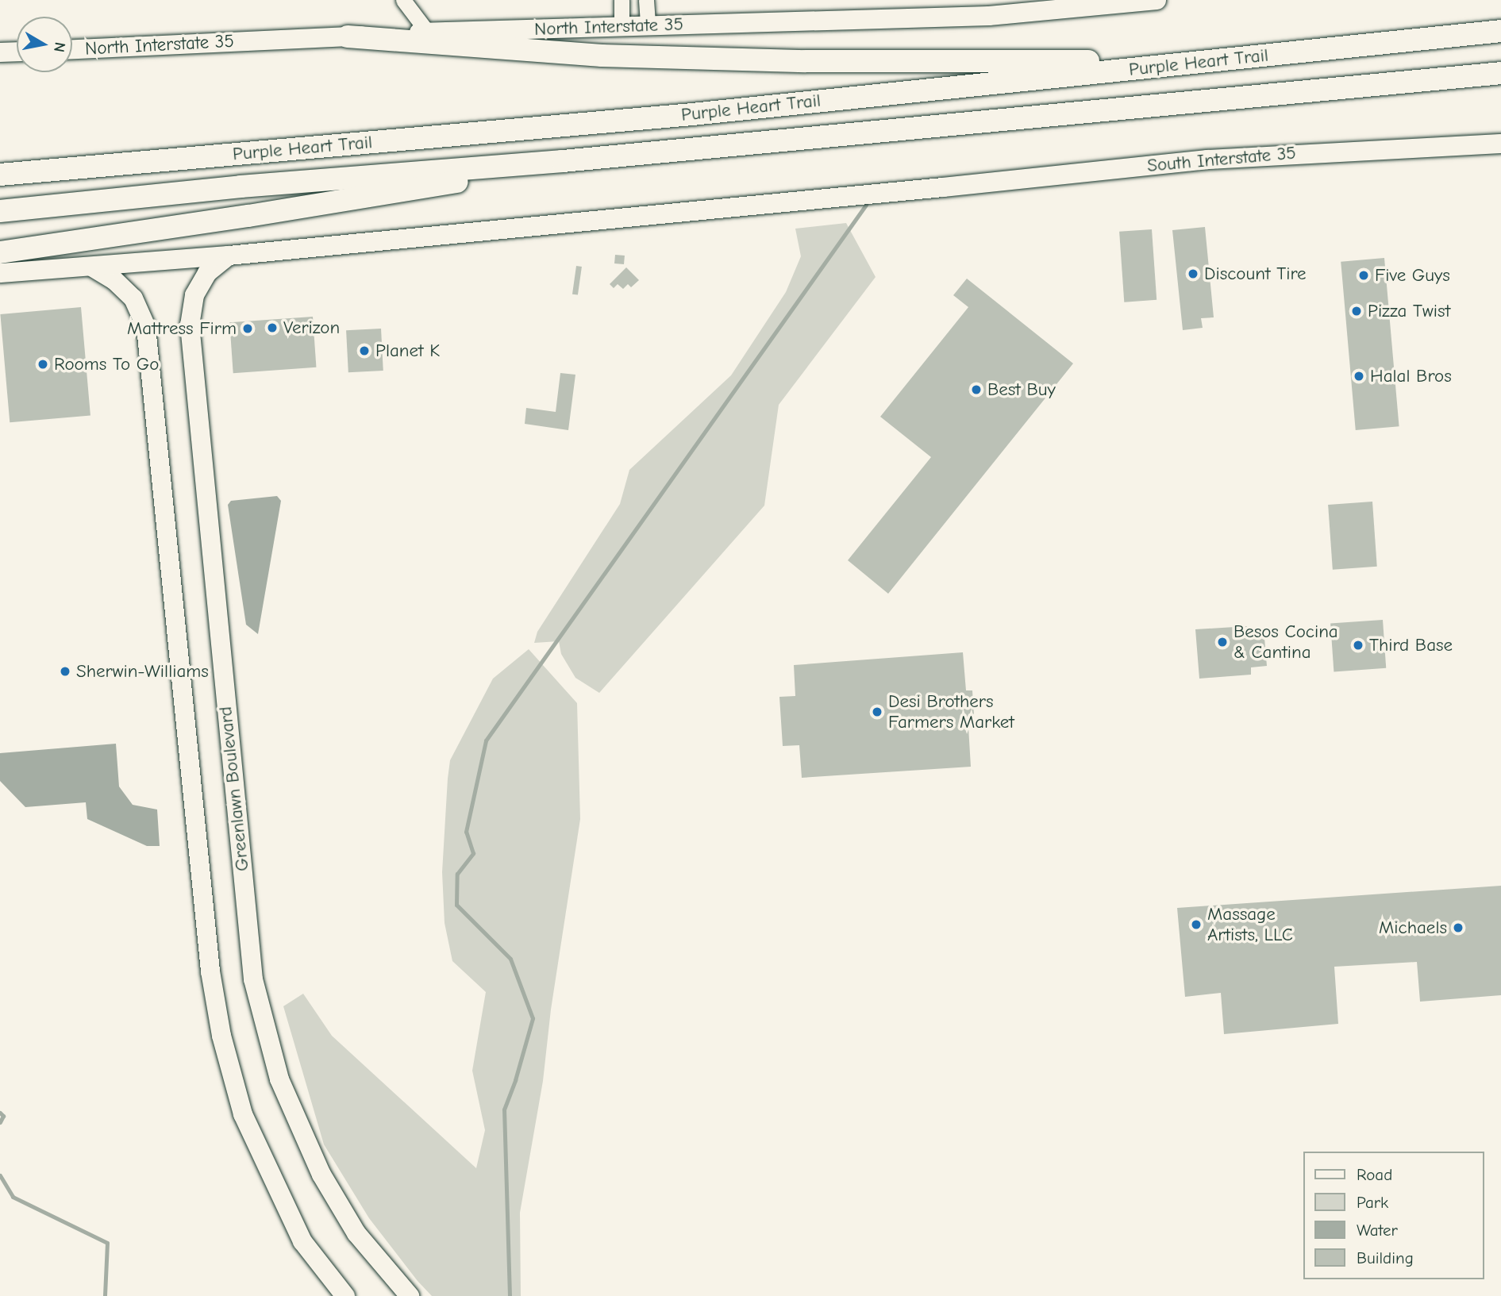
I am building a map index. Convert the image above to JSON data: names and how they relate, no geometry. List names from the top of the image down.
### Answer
{
  "streets": {
    "highway": ["Purple Heart Trail"],
    "main road": ["North Interstate 35", "South Interstate 35", "Greenlawn Boulevard"]
  },
  "crossings": [
    ["South Interstate 35", "Greenlawn Boulevard"]
  ],
  "places": [
    "Discount Tire",
    "Five Guys",
    "Pizza Twist",
    "Verizon",
    "Mattress Firm",
    "Planet K",
    "Rooms To Go",
    "Halal Bros",
    "Best Buy",
    "Besos Cocina & Cantina",
    "Third Base",
    "Sherwin-Williams",
    "Desi Brothers Farmers Market",
    "Massage Artists, LLC",
    "Michaels"
  ],
  "legend": [
    "Road",
    "Park",
    "Water",
    "Building"
  ],
  "north": "right"
}
